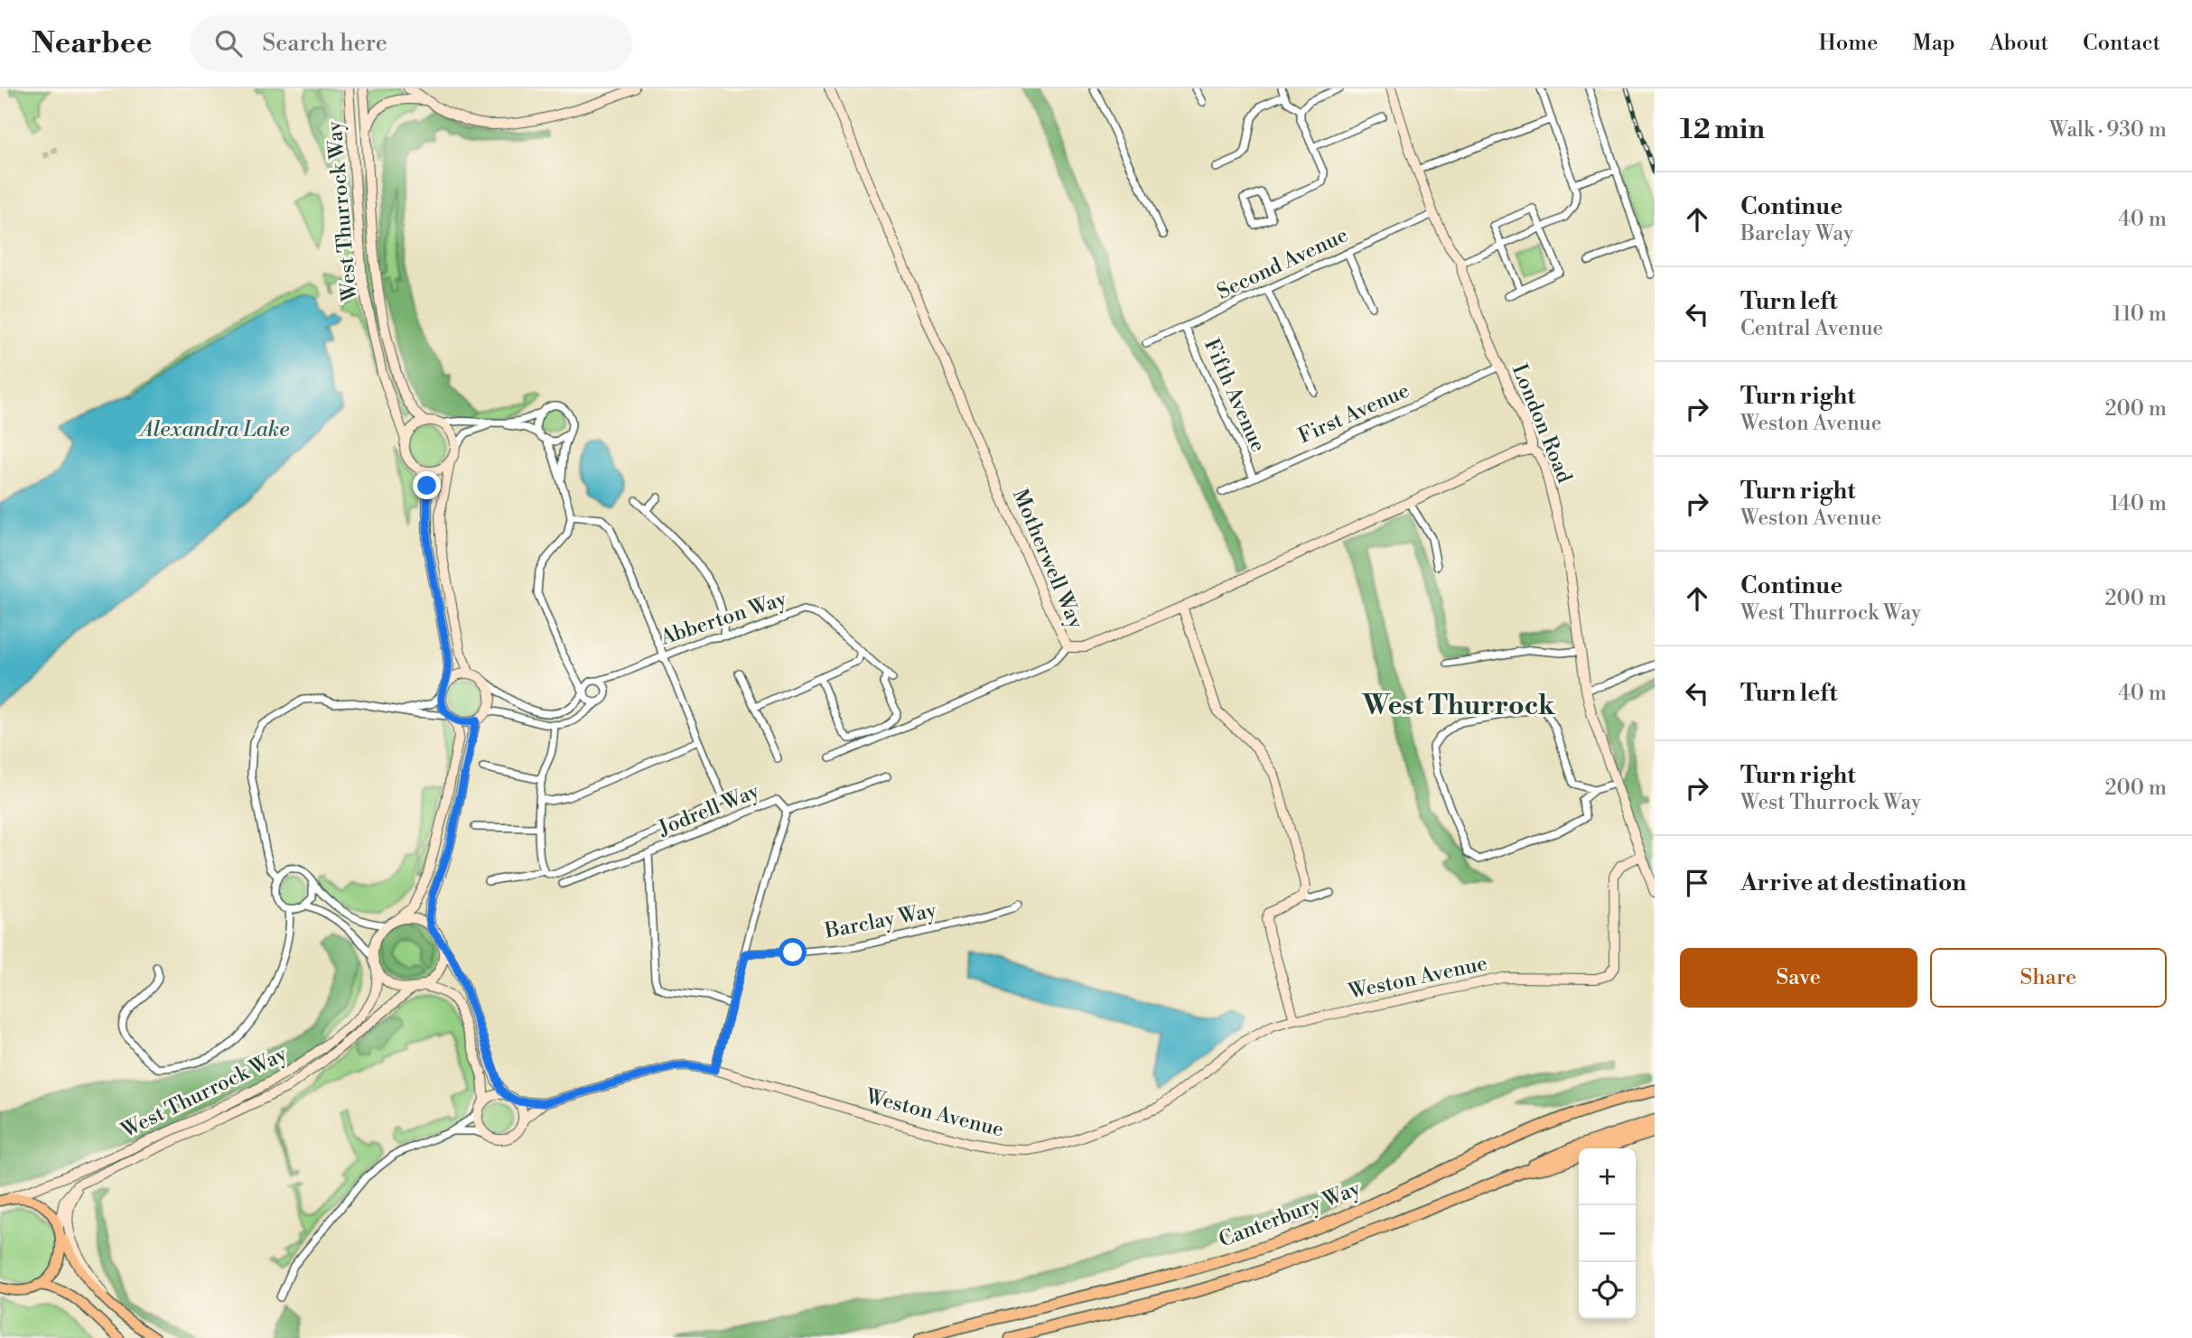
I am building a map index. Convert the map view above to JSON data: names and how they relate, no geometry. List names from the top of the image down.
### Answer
{
  "streets": {
    "highway": ["Canterbury Way"],
    "street": [
      "West Thurrock Way",
      "Second Avenue",
      "Fifth Avenue",
      "First Avenue",
      "London Road",
      "Motherwell Way",
      "Abberton Way",
      "Jodrell Way",
      "Barclay Way",
      "Weston Avenue"
    ]
  },
  "crossings": [
    ["Second Avenue", "Fifth Avenue"],
    ["Second Avenue", "London Road"],
    ["Fifth Avenue", "First Avenue"],
    ["First Avenue", "London Road"],
    ["London Road", "Motherwell Way"],
    ["London Road", "Weston Avenue"]
  ],
  "districts": ["West Thurrock"],
  "water": ["Alexandra Lake"],
  "page": {
    "header": "Nearbee",
    "search": "Search here",
    "nav": [
      "Home",
      "Map",
      "About",
      "Contact"
    ],
    "heading": ["12 min", "Walk · 930 m"],
    "list": [
      ["Continue", "Barclay Way", "40 m"],
      ["Turn left", "Central Avenue", "110 m"],
      ["Turn right", "Weston Avenue", "200 m"],
      ["Turn right", "Weston Avenue", "140 m"],
      ["Continue", "West Thurrock Way", "200 m"],
      ["Turn left", "40 m"],
      ["Turn right", "West Thurrock Way", "200 m"],
      "Arrive at destination"
    ],
    "buttons": ["Save", "Share"],
    "map_buttons": ["+", "−"]
  }
}
